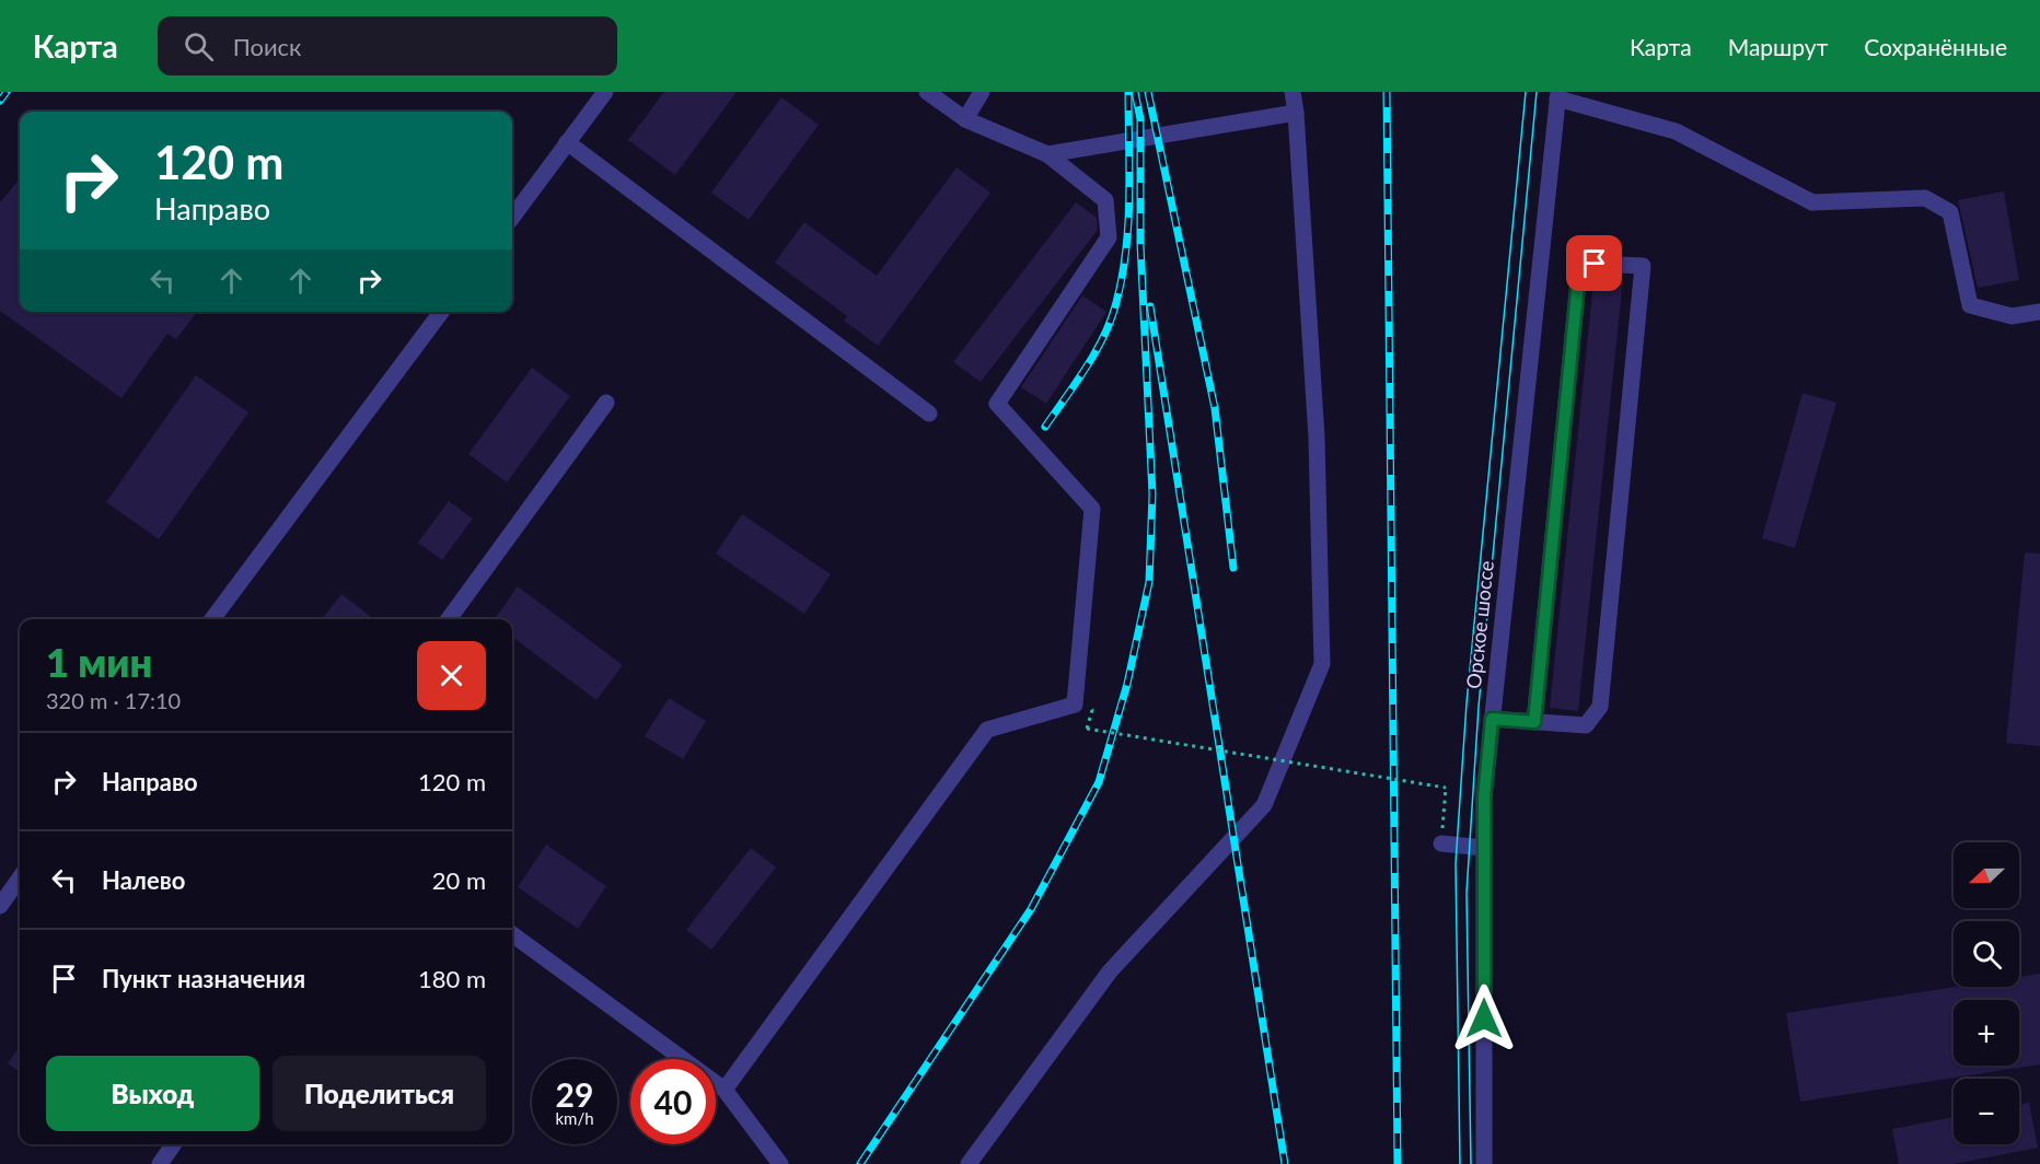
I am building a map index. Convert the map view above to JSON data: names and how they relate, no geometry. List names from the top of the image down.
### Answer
{
  "streets": {
    "street": ["Орское шоссе"]
  },
  "north": "left",
  "page": {
    "header": "Карта",
    "search": "Поиск",
    "nav": ["Карта", "Маршрут", "Сохранённые"],
    "turn": ["120 m", "Направо"],
    "heading": ["1 мин", "320 m · 17:10"],
    "list": [
      {
        "name": "Направо",
        "value": "120 m"
      },
      {
        "name": "Налево",
        "value": "20 m"
      },
      {
        "name": "Пункт назначения",
        "value": "180 m"
      }
    ],
    "map_buttons": ["+", "−"],
    "buttons": ["Выход", "Поделиться"],
    "speed": "29 km/h",
    "limit": "40"
  }
}
